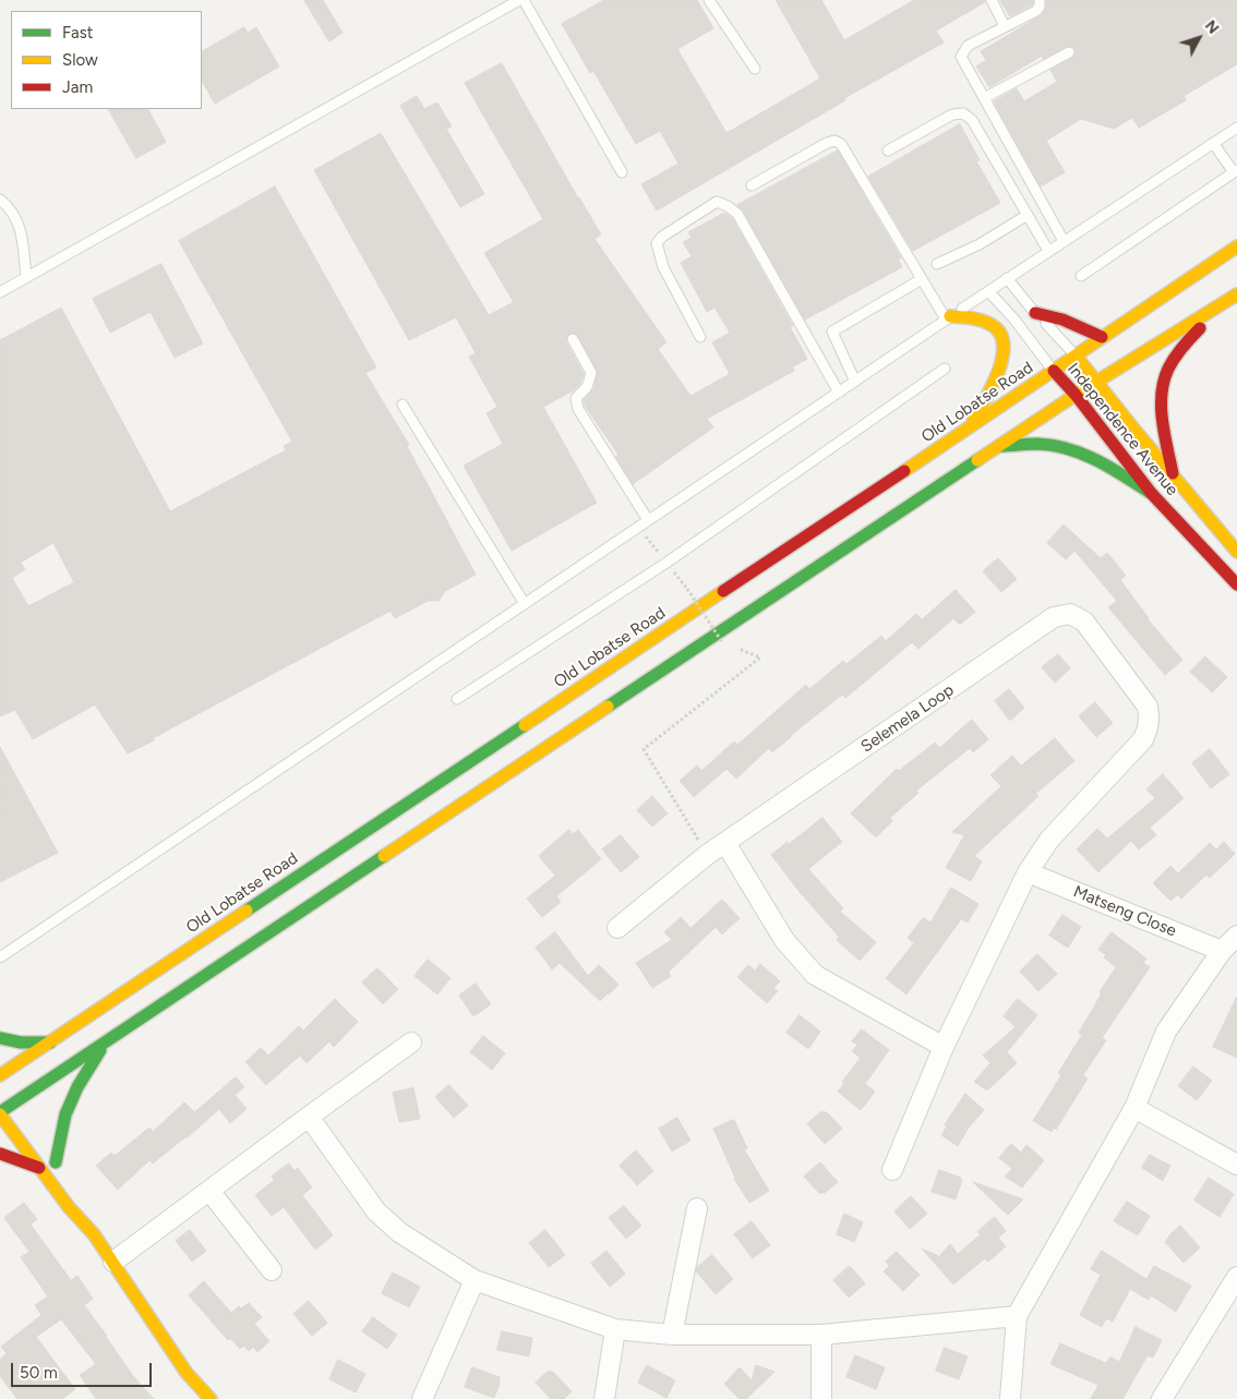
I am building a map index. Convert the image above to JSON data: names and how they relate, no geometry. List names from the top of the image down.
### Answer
{
  "streets": {
    "main road": ["Old Lobatse Road", "Independence Avenue"],
    "street": ["Selemela Loop", "Matseng Close"]
  },
  "crossings": [
    ["Old Lobatse Road", "Independence Avenue"],
    ["Selemela Loop", "Matseng Close"]
  ],
  "legend": ["Fast", "Slow", "Jam"],
  "scale_bar": "50 m",
  "north": "top right"
}
